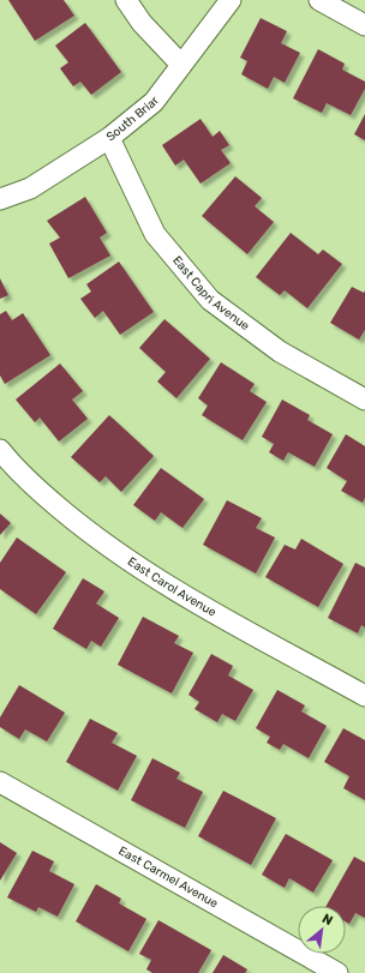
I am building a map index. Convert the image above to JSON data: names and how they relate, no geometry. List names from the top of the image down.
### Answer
{
  "streets": {
    "street": [
      "South Briar",
      "East Capri Avenue",
      "East Carol Avenue",
      "East Carmel Avenue"
    ]
  },
  "crossings": [
    ["South Briar", "East Capri Avenue"]
  ],
  "north": "top right"
}
